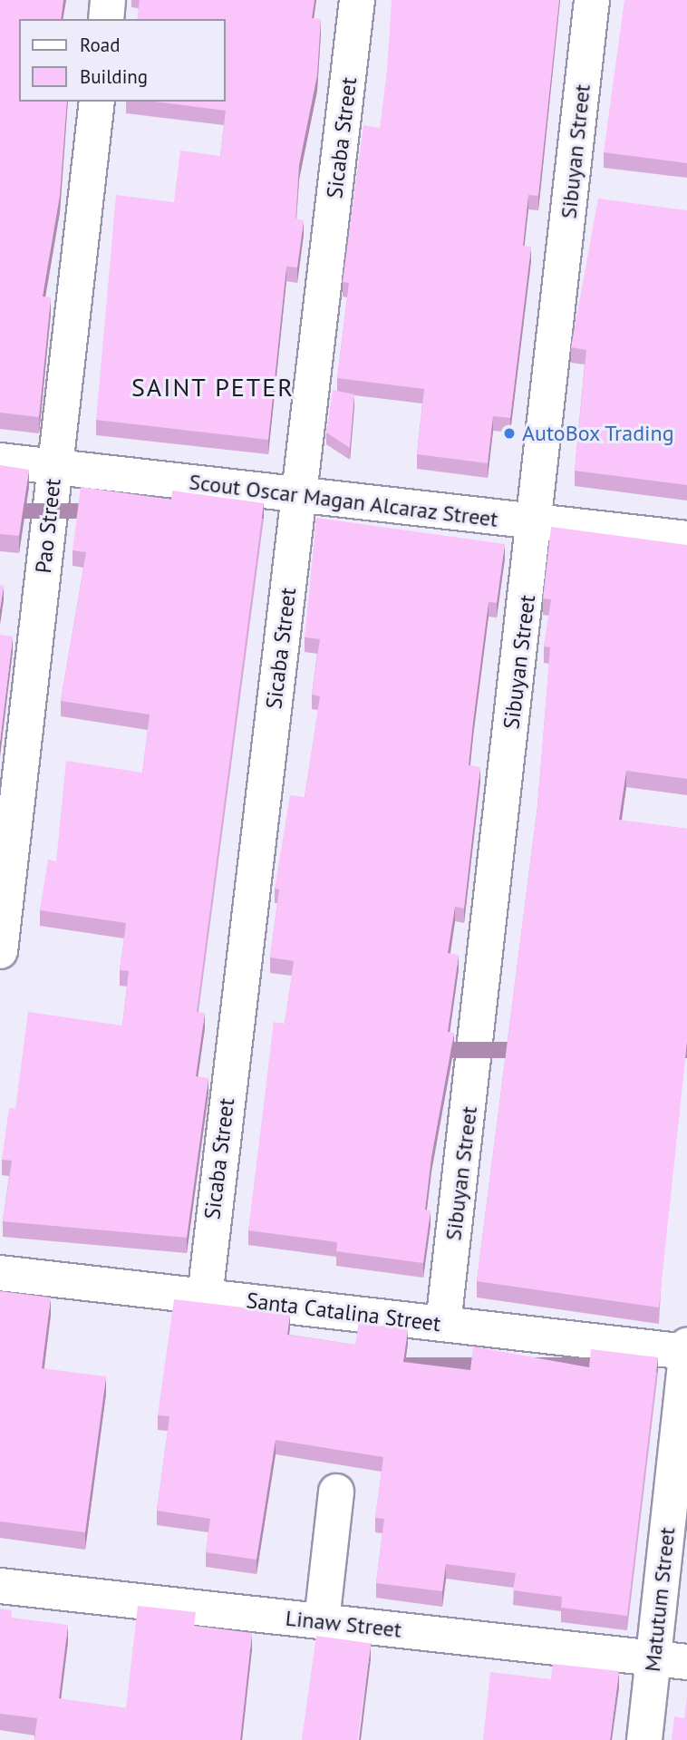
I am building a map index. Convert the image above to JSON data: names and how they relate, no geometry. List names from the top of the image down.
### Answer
{
  "streets": {
    "street": [
      "Sicaba Street",
      "Sibuyan Street",
      "Scout Oscar Magan Alcaraz Street",
      "Pao Street",
      "Santa Catalina Street",
      "Matutum Street",
      "Linaw Street"
    ]
  },
  "crossings": [
    ["Sicaba Street", "Scout Oscar Magan Alcaraz Street"],
    ["Sicaba Street", "Santa Catalina Street"],
    ["Sibuyan Street", "Scout Oscar Magan Alcaraz Street"],
    ["Sibuyan Street", "Santa Catalina Street"],
    ["Scout Oscar Magan Alcaraz Street", "Pao Street"],
    ["Santa Catalina Street", "Matutum Street"],
    ["Matutum Street", "Linaw Street"]
  ],
  "districts": ["SAINT PETER"],
  "places": ["AutoBox Trading"],
  "legend": ["Road", "Building"]
}
